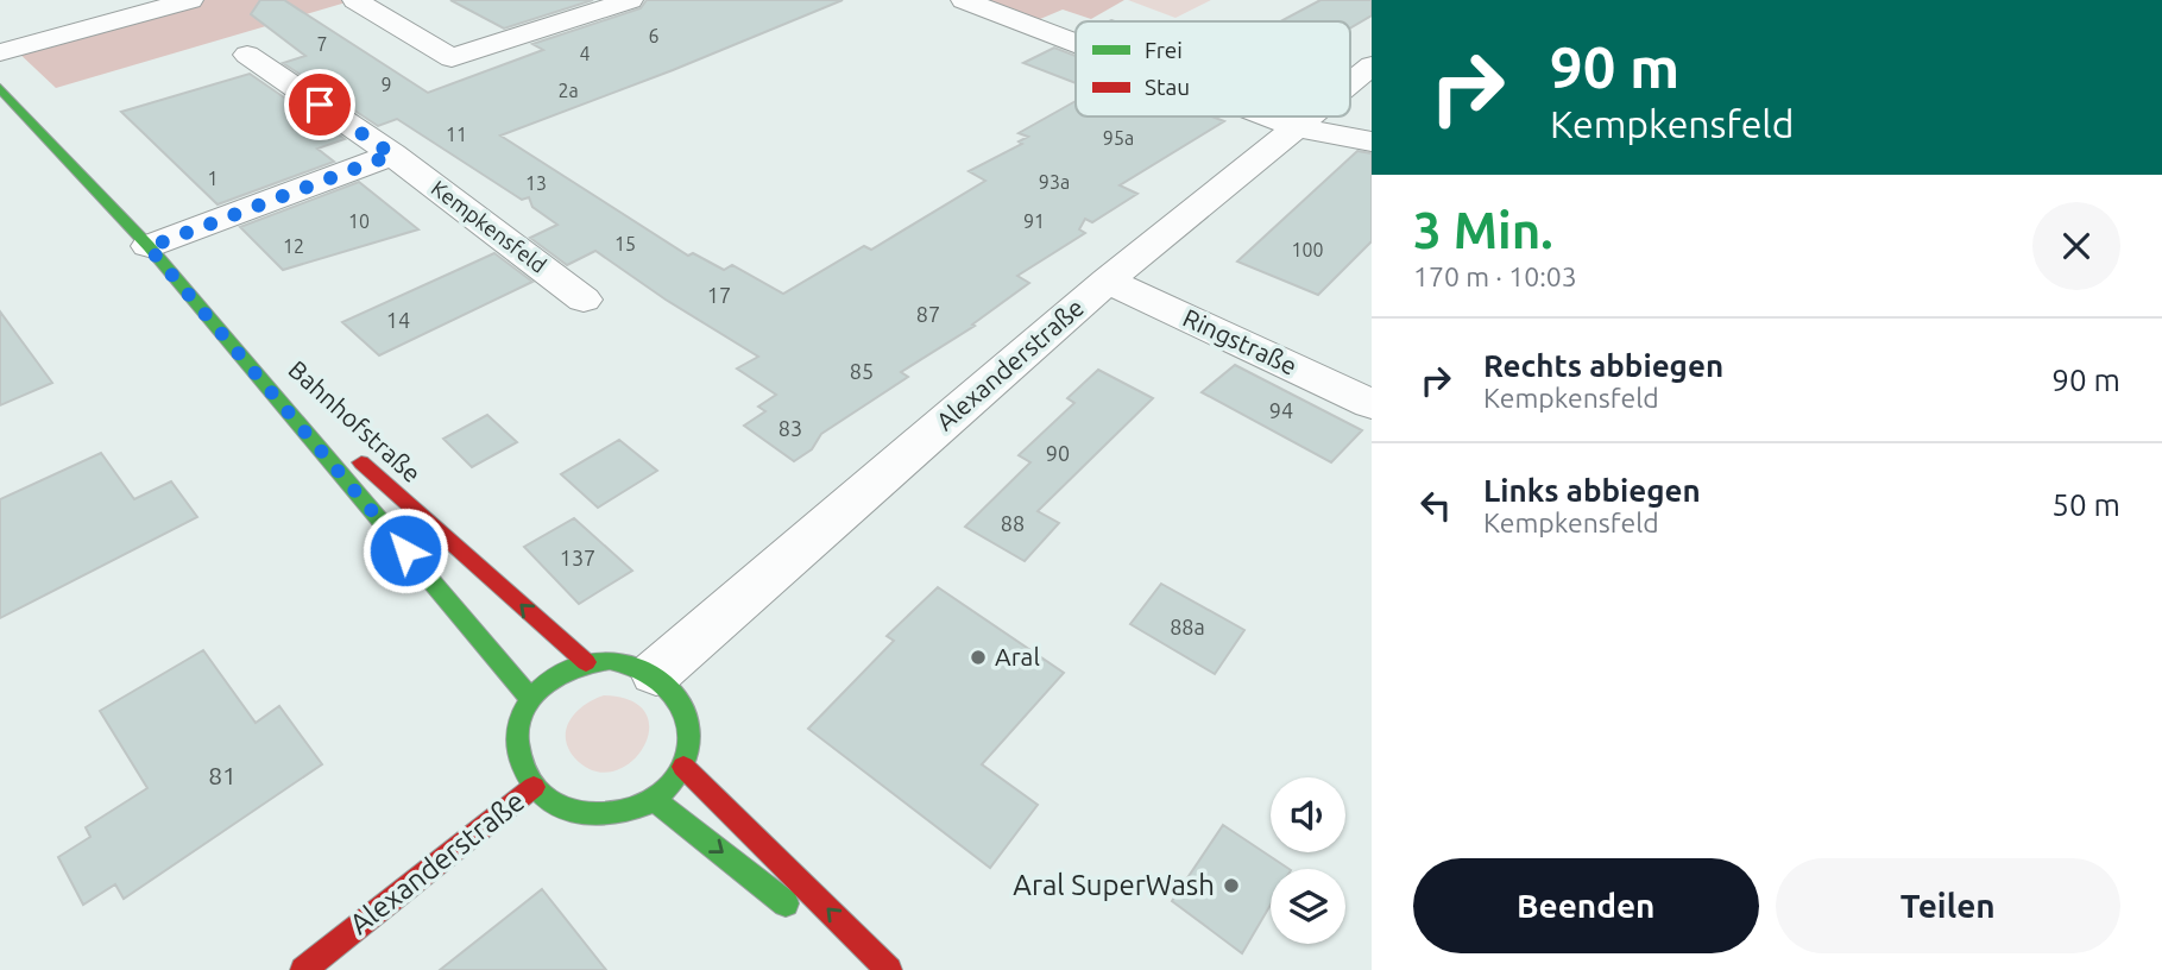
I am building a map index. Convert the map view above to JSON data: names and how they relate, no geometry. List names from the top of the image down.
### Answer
{
  "streets": {
    "street": [
      "Kempkensfeld",
      "Ringstraße",
      "Alexanderstraße",
      "Bahnhofstraße"
    ]
  },
  "crossings": [
    ["Ringstraße", "Alexanderstraße"],
    ["Alexanderstraße", "Bahnhofstraße"]
  ],
  "places": ["Aral", "Aral SuperWash"],
  "house_numbers": [
    "6",
    "7",
    "4",
    "9",
    "2a",
    "11",
    "95a",
    "1",
    "93a",
    "13",
    "10",
    "91",
    "15",
    "12",
    "100",
    "17",
    "87",
    "14",
    "85",
    "94",
    "83",
    "90",
    "88",
    "137",
    "88a",
    "81"
  ],
  "legend": ["Frei", "Stau"],
  "page": {
    "turn": ["90 m", "Kempkensfeld"],
    "heading": ["3 Min.", "170 m · 10:03"],
    "list": [
      {
        "name": "Rechts abbiegen",
        "note": "Kempkensfeld",
        "value": "90 m"
      },
      {
        "name": "Links abbiegen",
        "note": "Kempkensfeld",
        "value": "50 m"
      }
    ],
    "buttons": ["Beenden", "Teilen"]
  }
}
